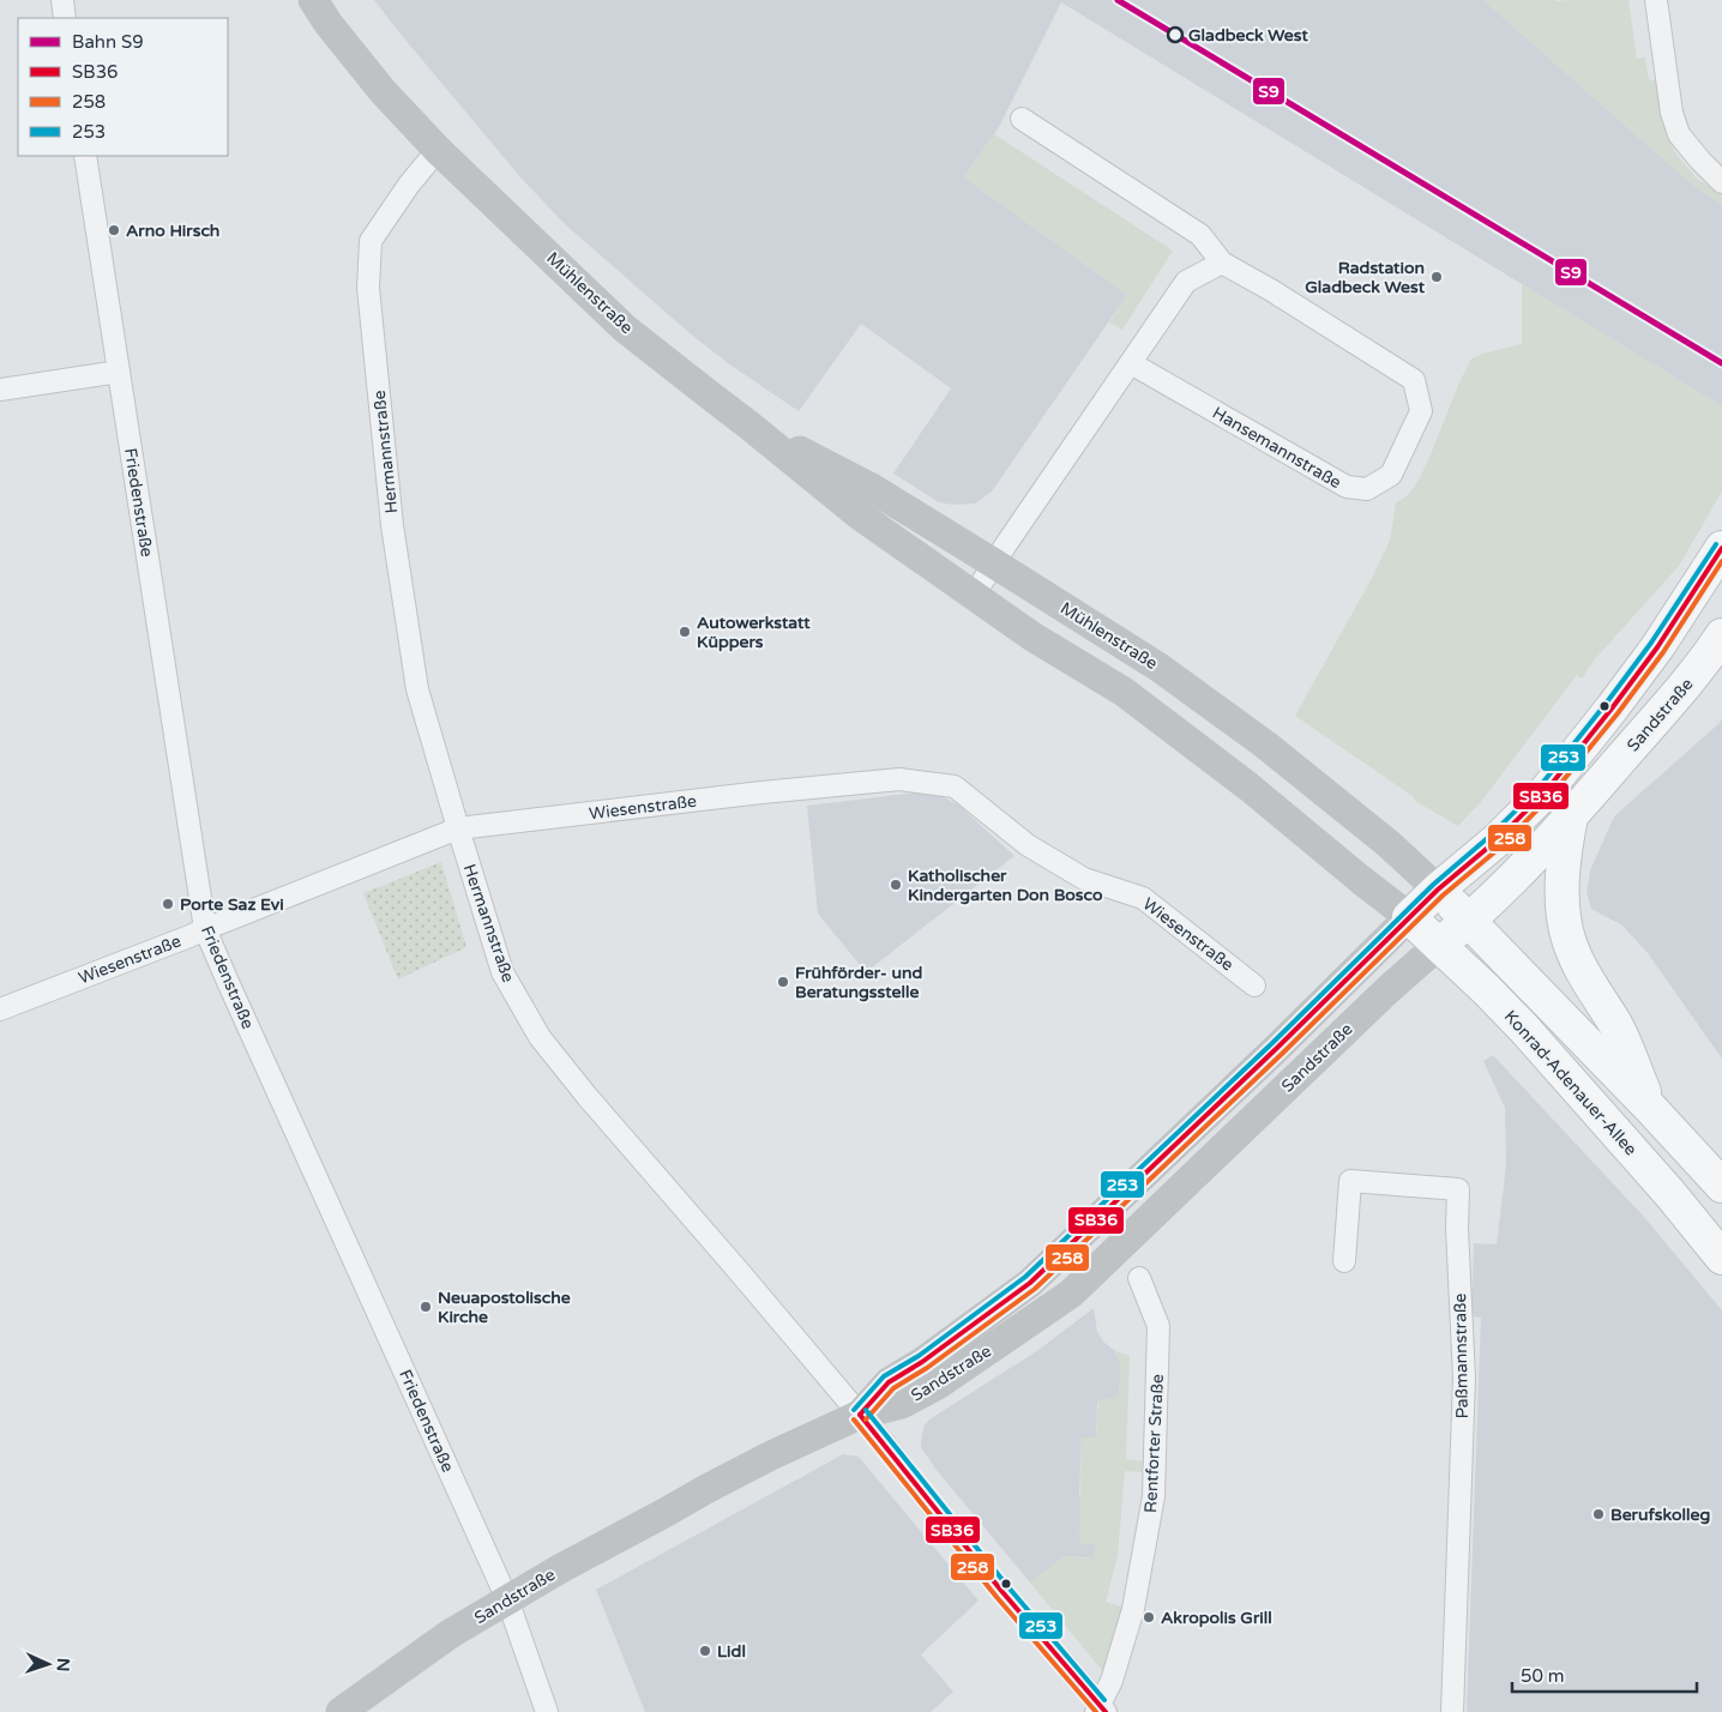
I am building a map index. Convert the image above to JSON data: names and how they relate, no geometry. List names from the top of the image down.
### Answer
{
  "streets": {
    "main road": ["Mühlenstraße", "Sandstraße", "Konrad-Adenauer-Allee"],
    "street": [
      "Hansemannstraße",
      "Hermannstraße",
      "Friedenstraße",
      "Wiesenstraße",
      "Paßmannstraße",
      "Rentforter Straße"
    ]
  },
  "crossings": [
    ["Mühlenstraße", "Hermannstraße"],
    ["Mühlenstraße", "Sandstraße"],
    ["Mühlenstraße", "Konrad-Adenauer-Allee"],
    ["Hermannstraße", "Sandstraße"],
    ["Hermannstraße", "Wiesenstraße"],
    ["Hermannstraße", "Rentforter Straße"],
    ["Friedenstraße", "Sandstraße"],
    ["Friedenstraße", "Wiesenstraße"],
    ["Sandstraße", "Konrad-Adenauer-Allee"]
  ],
  "places": [
    "Gladbeck West",
    "Arno Hirsch",
    "Radstation Gladbeck West",
    "Autowerkstatt Küppers",
    "Katholischer Kindergarten Don Bosco",
    "Porte Saz Evi",
    "Frühförder- und Beratungsstelle",
    "Neuapostolische Kirche",
    "Berufskolleg",
    "Akropolis Grill",
    "Lidl"
  ],
  "lines": [
    "rail line S9",
    "transit line 253",
    "transit line SB36",
    "transit line 258"
  ],
  "legend": [
    "Bahn S9",
    "SB36",
    "258",
    "253"
  ],
  "scale_bar": "50 m",
  "north": "right"
}
